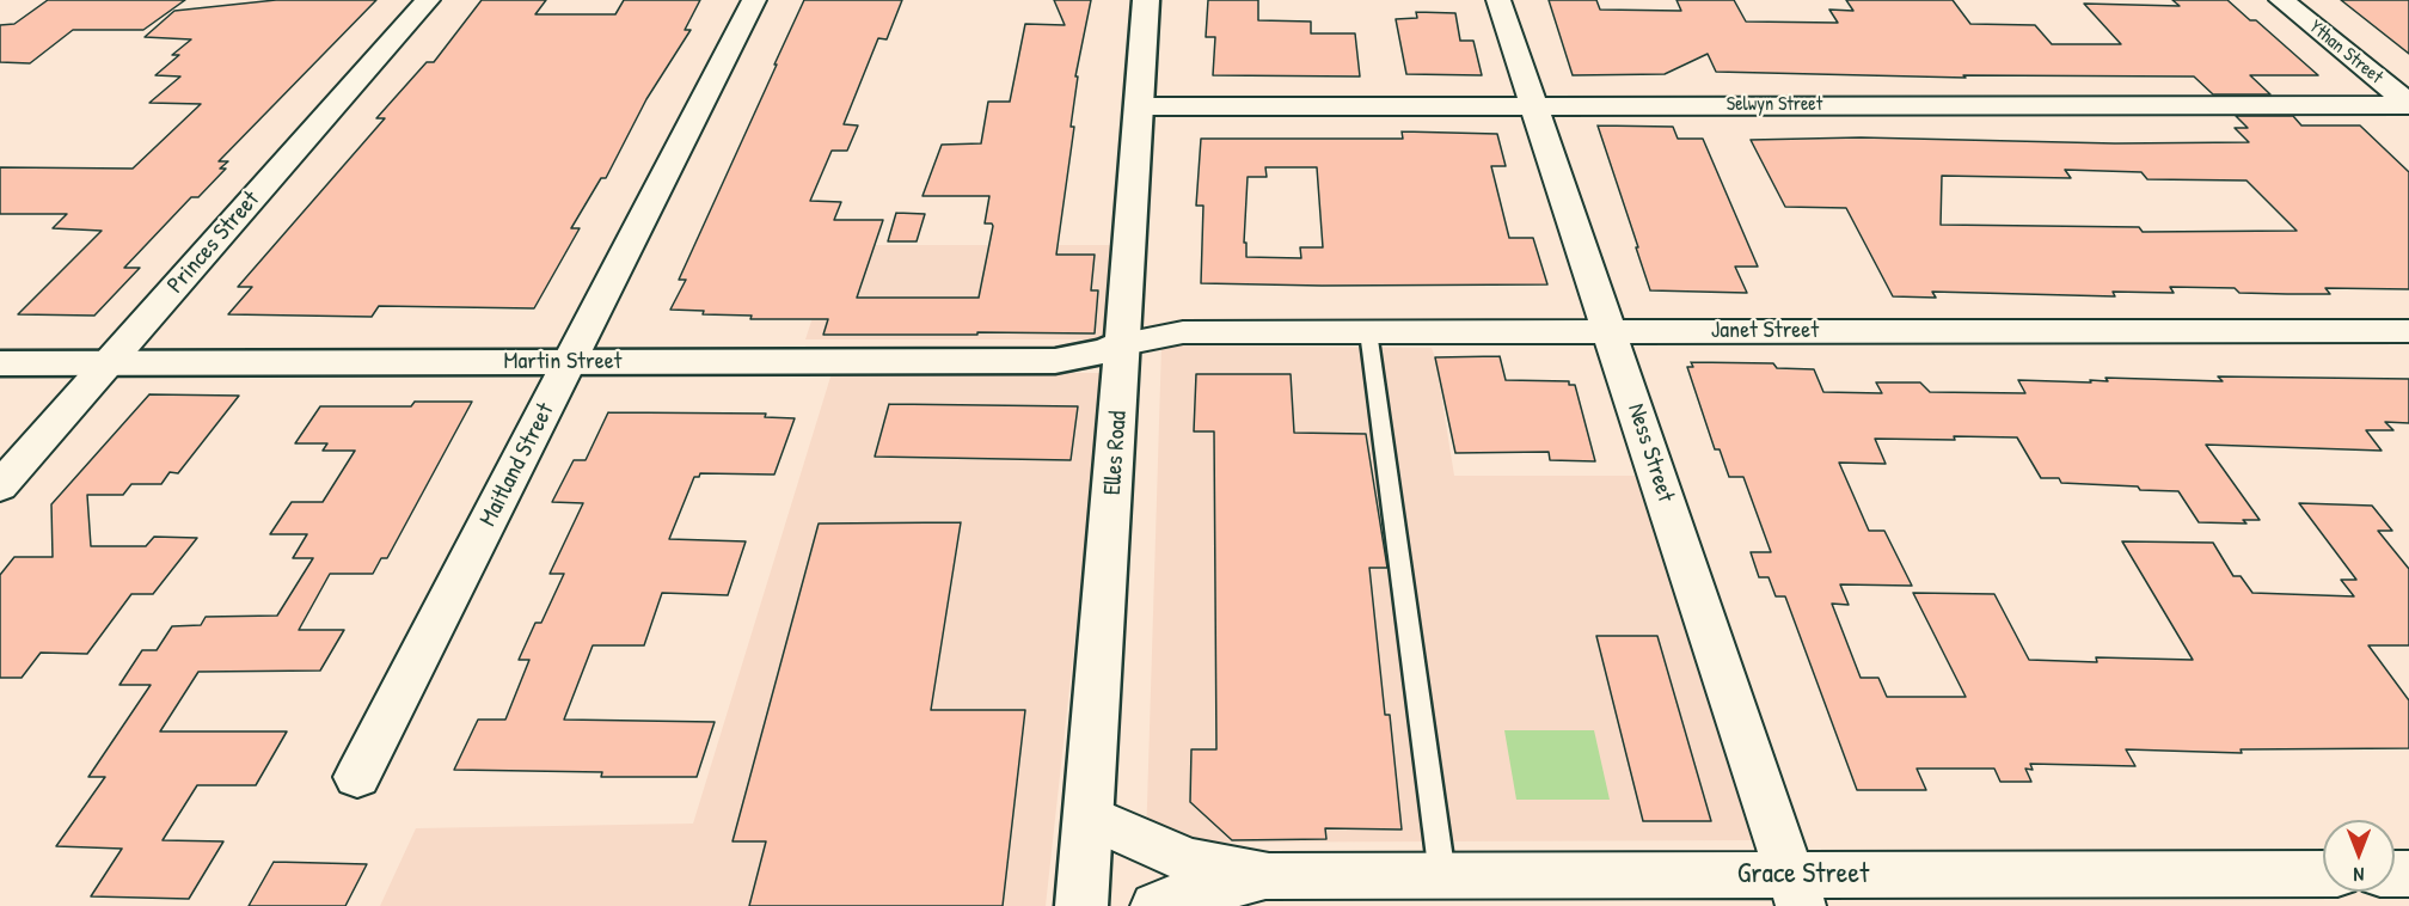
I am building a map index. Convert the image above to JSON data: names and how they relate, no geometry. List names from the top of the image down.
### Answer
{
  "streets": {
    "main road": ["Martin Street", "Elles Road"],
    "street": [
      "Ythan Street",
      "Selwyn Street",
      "Princes Street",
      "Janet Street",
      "Ness Street",
      "Maitland Street",
      "Grace Street"
    ]
  },
  "crossings": [
    ["Ythan Street", "Selwyn Street"],
    ["Selwyn Street", "Elles Road"],
    ["Selwyn Street", "Ness Street"],
    ["Princes Street", "Martin Street"],
    ["Janet Street", "Martin Street"],
    ["Janet Street", "Elles Road"],
    ["Janet Street", "Ness Street"],
    ["Martin Street", "Elles Road"],
    ["Martin Street", "Maitland Street"],
    ["Elles Road", "Grace Street"],
    ["Ness Street", "Grace Street"]
  ],
  "north": "bottom"
}
